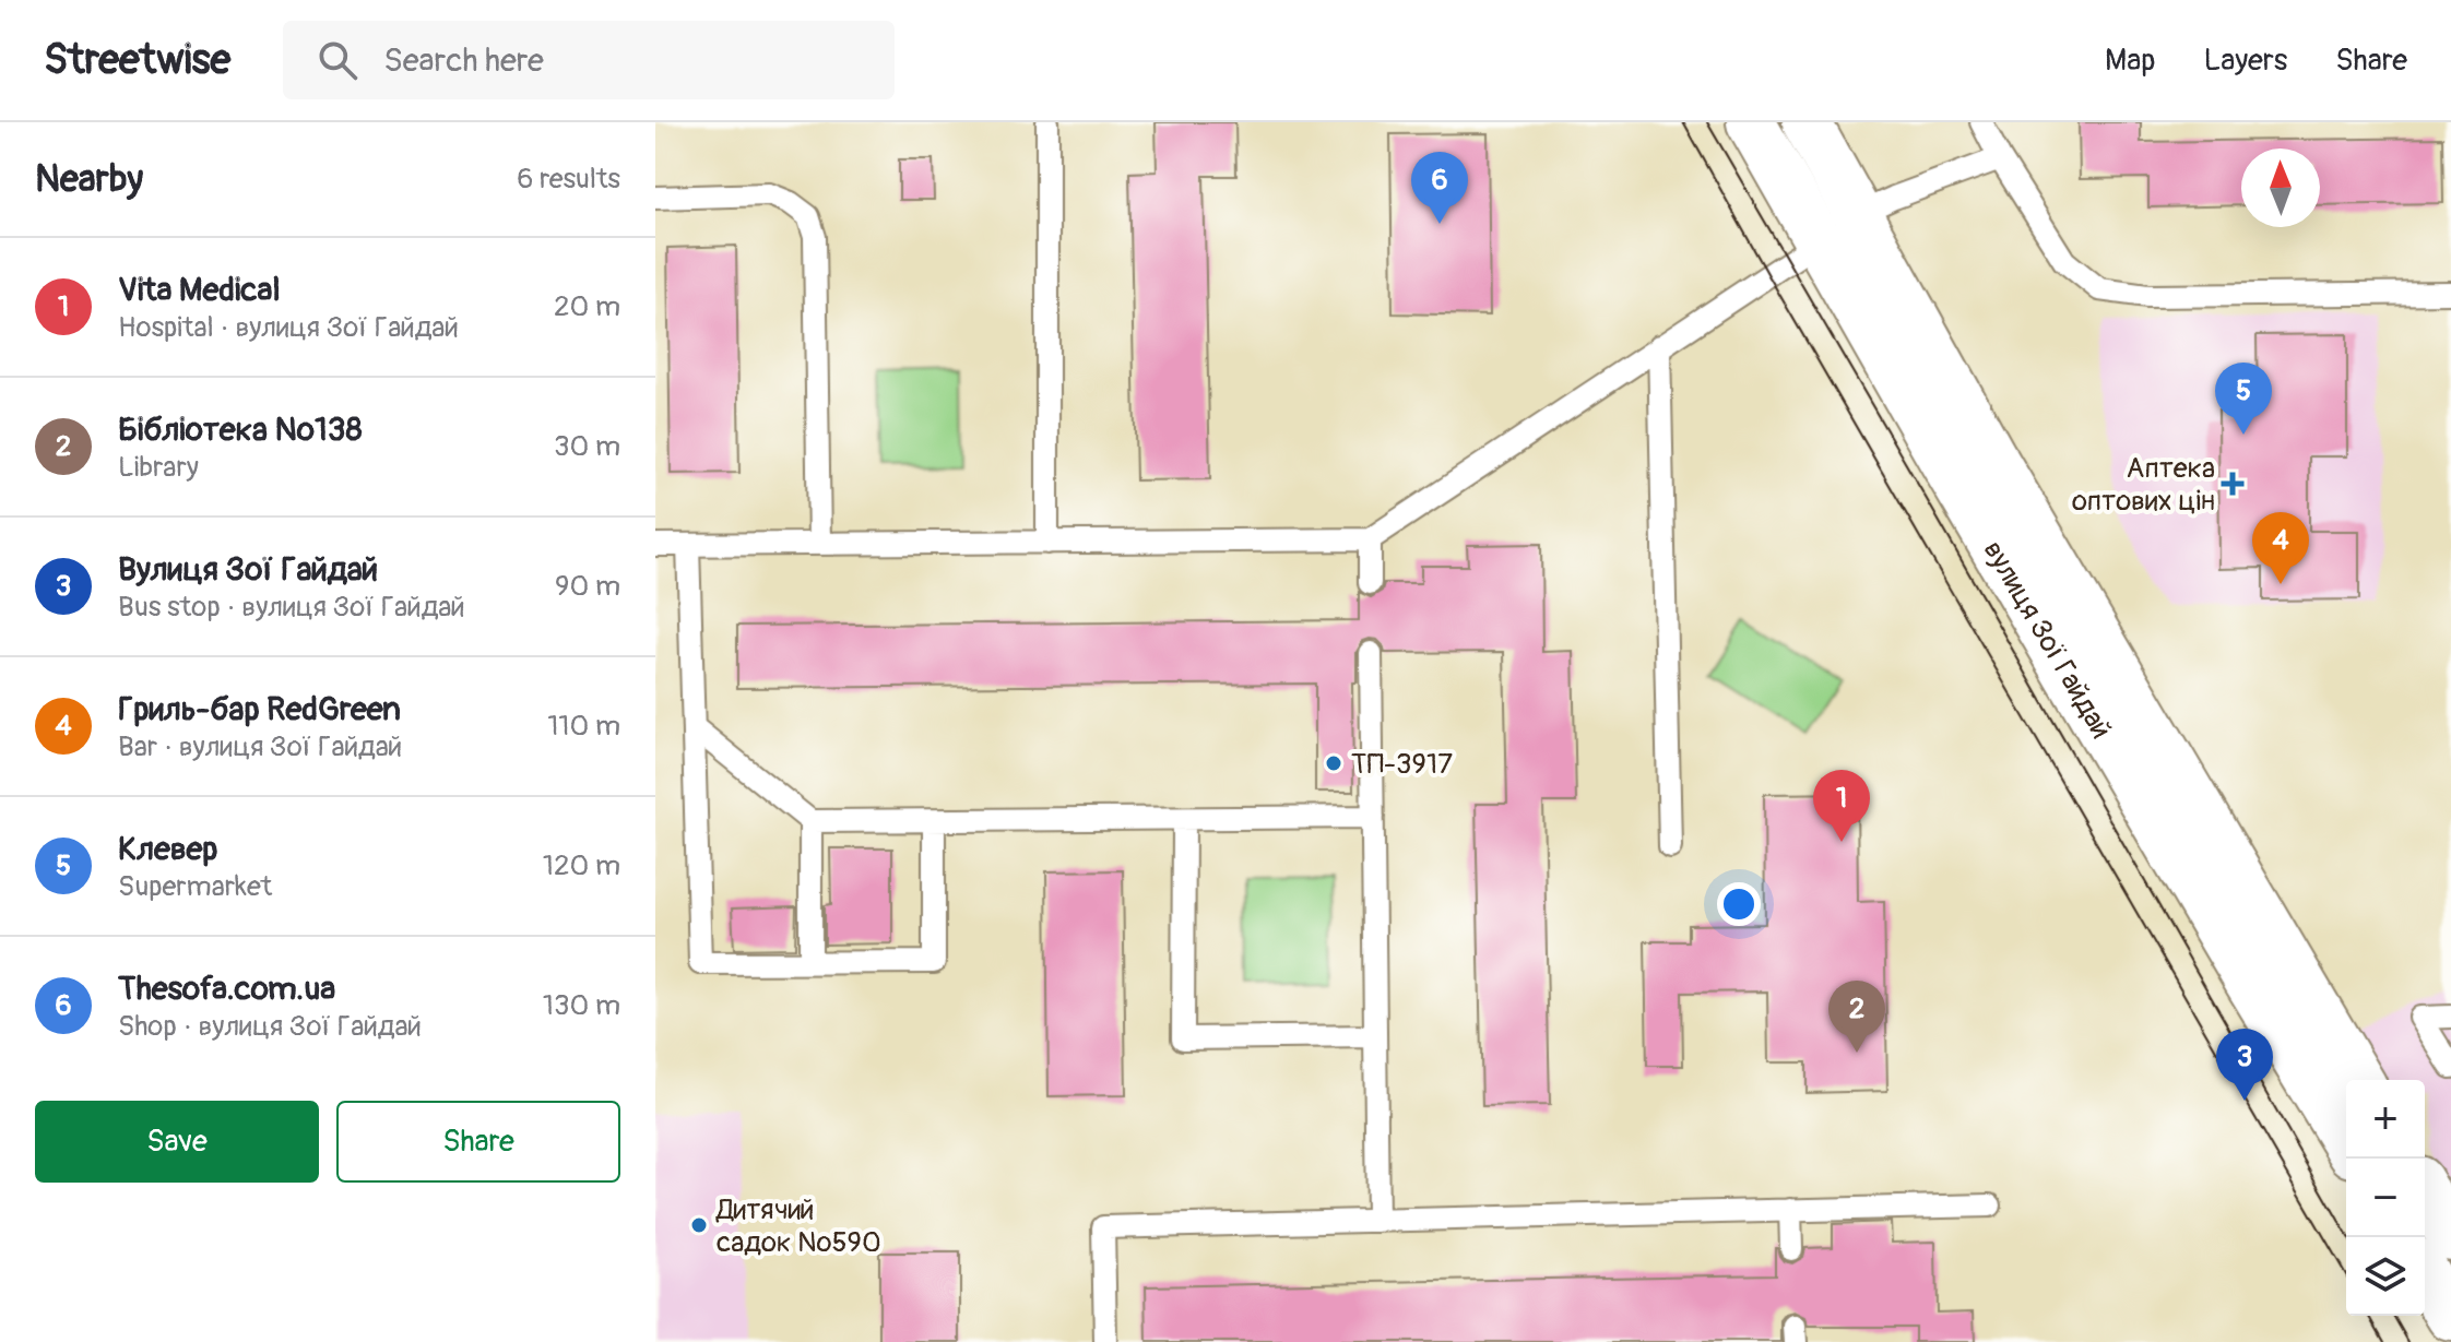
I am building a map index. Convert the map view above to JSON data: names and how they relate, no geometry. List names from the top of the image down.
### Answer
{
  "streets": {
    "main road": ["вулиця Зої Гайдай"]
  },
  "places": {
    "health": ["Аптека оптових цін"],
    "other": ["ТП-3917", "Дитячий садок №590"]
  },
  "north": "top",
  "page": {
    "header": "Streetwise",
    "search": "Search here",
    "nav": ["Map", "Layers", "Share"],
    "heading": ["Nearby", "6 results"],
    "pins": [
      "6",
      "5",
      "4",
      "1",
      "2",
      "3"
    ],
    "list": [
      {
        "mark": "1",
        "name": "Vita Medical",
        "note": "Hospital · вулиця Зої Гайдай",
        "value": "20 m"
      },
      {
        "mark": "2",
        "name": "Бібліотека №138",
        "note": "Library",
        "value": "30 m"
      },
      {
        "mark": "3",
        "name": "Вулиця Зої Гайдай",
        "note": "Bus stop · вулиця Зої Гайдай",
        "value": "90 m"
      },
      {
        "mark": "4",
        "name": "Гриль-бар RedGreen",
        "note": "Bar · вулиця Зої Гайдай",
        "value": "110 m"
      },
      {
        "mark": "5",
        "name": "Клевер",
        "note": "Supermarket",
        "value": "120 m"
      },
      {
        "mark": "6",
        "name": "Thesofa.com.ua",
        "note": "Shop · вулиця Зої Гайдай",
        "value": "130 m"
      }
    ],
    "buttons": ["Save", "Share"],
    "map_buttons": ["+", "−"]
  }
}
